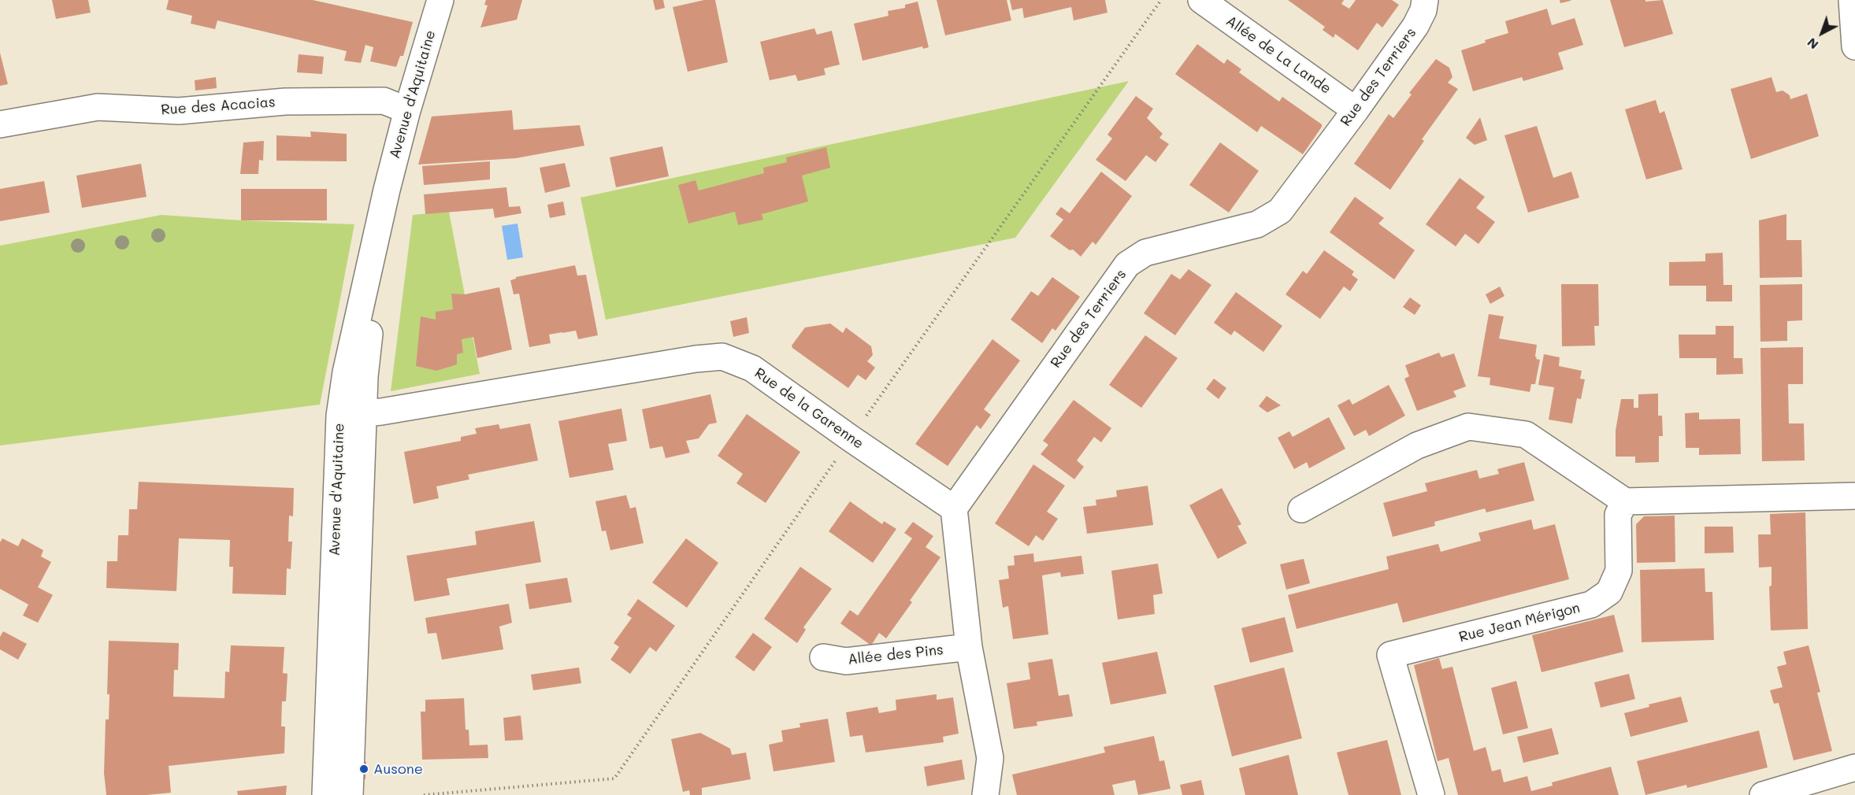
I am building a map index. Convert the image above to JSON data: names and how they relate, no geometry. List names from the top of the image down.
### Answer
{
  "streets": {
    "street": [
      "Allée de La Lande",
      "Rue des Terriers",
      "Avenue d'Aquitaine",
      "Rue des Acacias",
      "Rue de la Garenne",
      "Rue Jean Mérigon",
      "Allée des Pins"
    ]
  },
  "crossings": [
    ["Allée de La Lande", "Rue des Terriers"],
    ["Rue des Terriers", "Rue de la Garenne"],
    ["Avenue d'Aquitaine", "Rue des Acacias"],
    ["Avenue d'Aquitaine", "Rue de la Garenne"]
  ],
  "places": ["Ausone"],
  "north": "bottom left"
}
